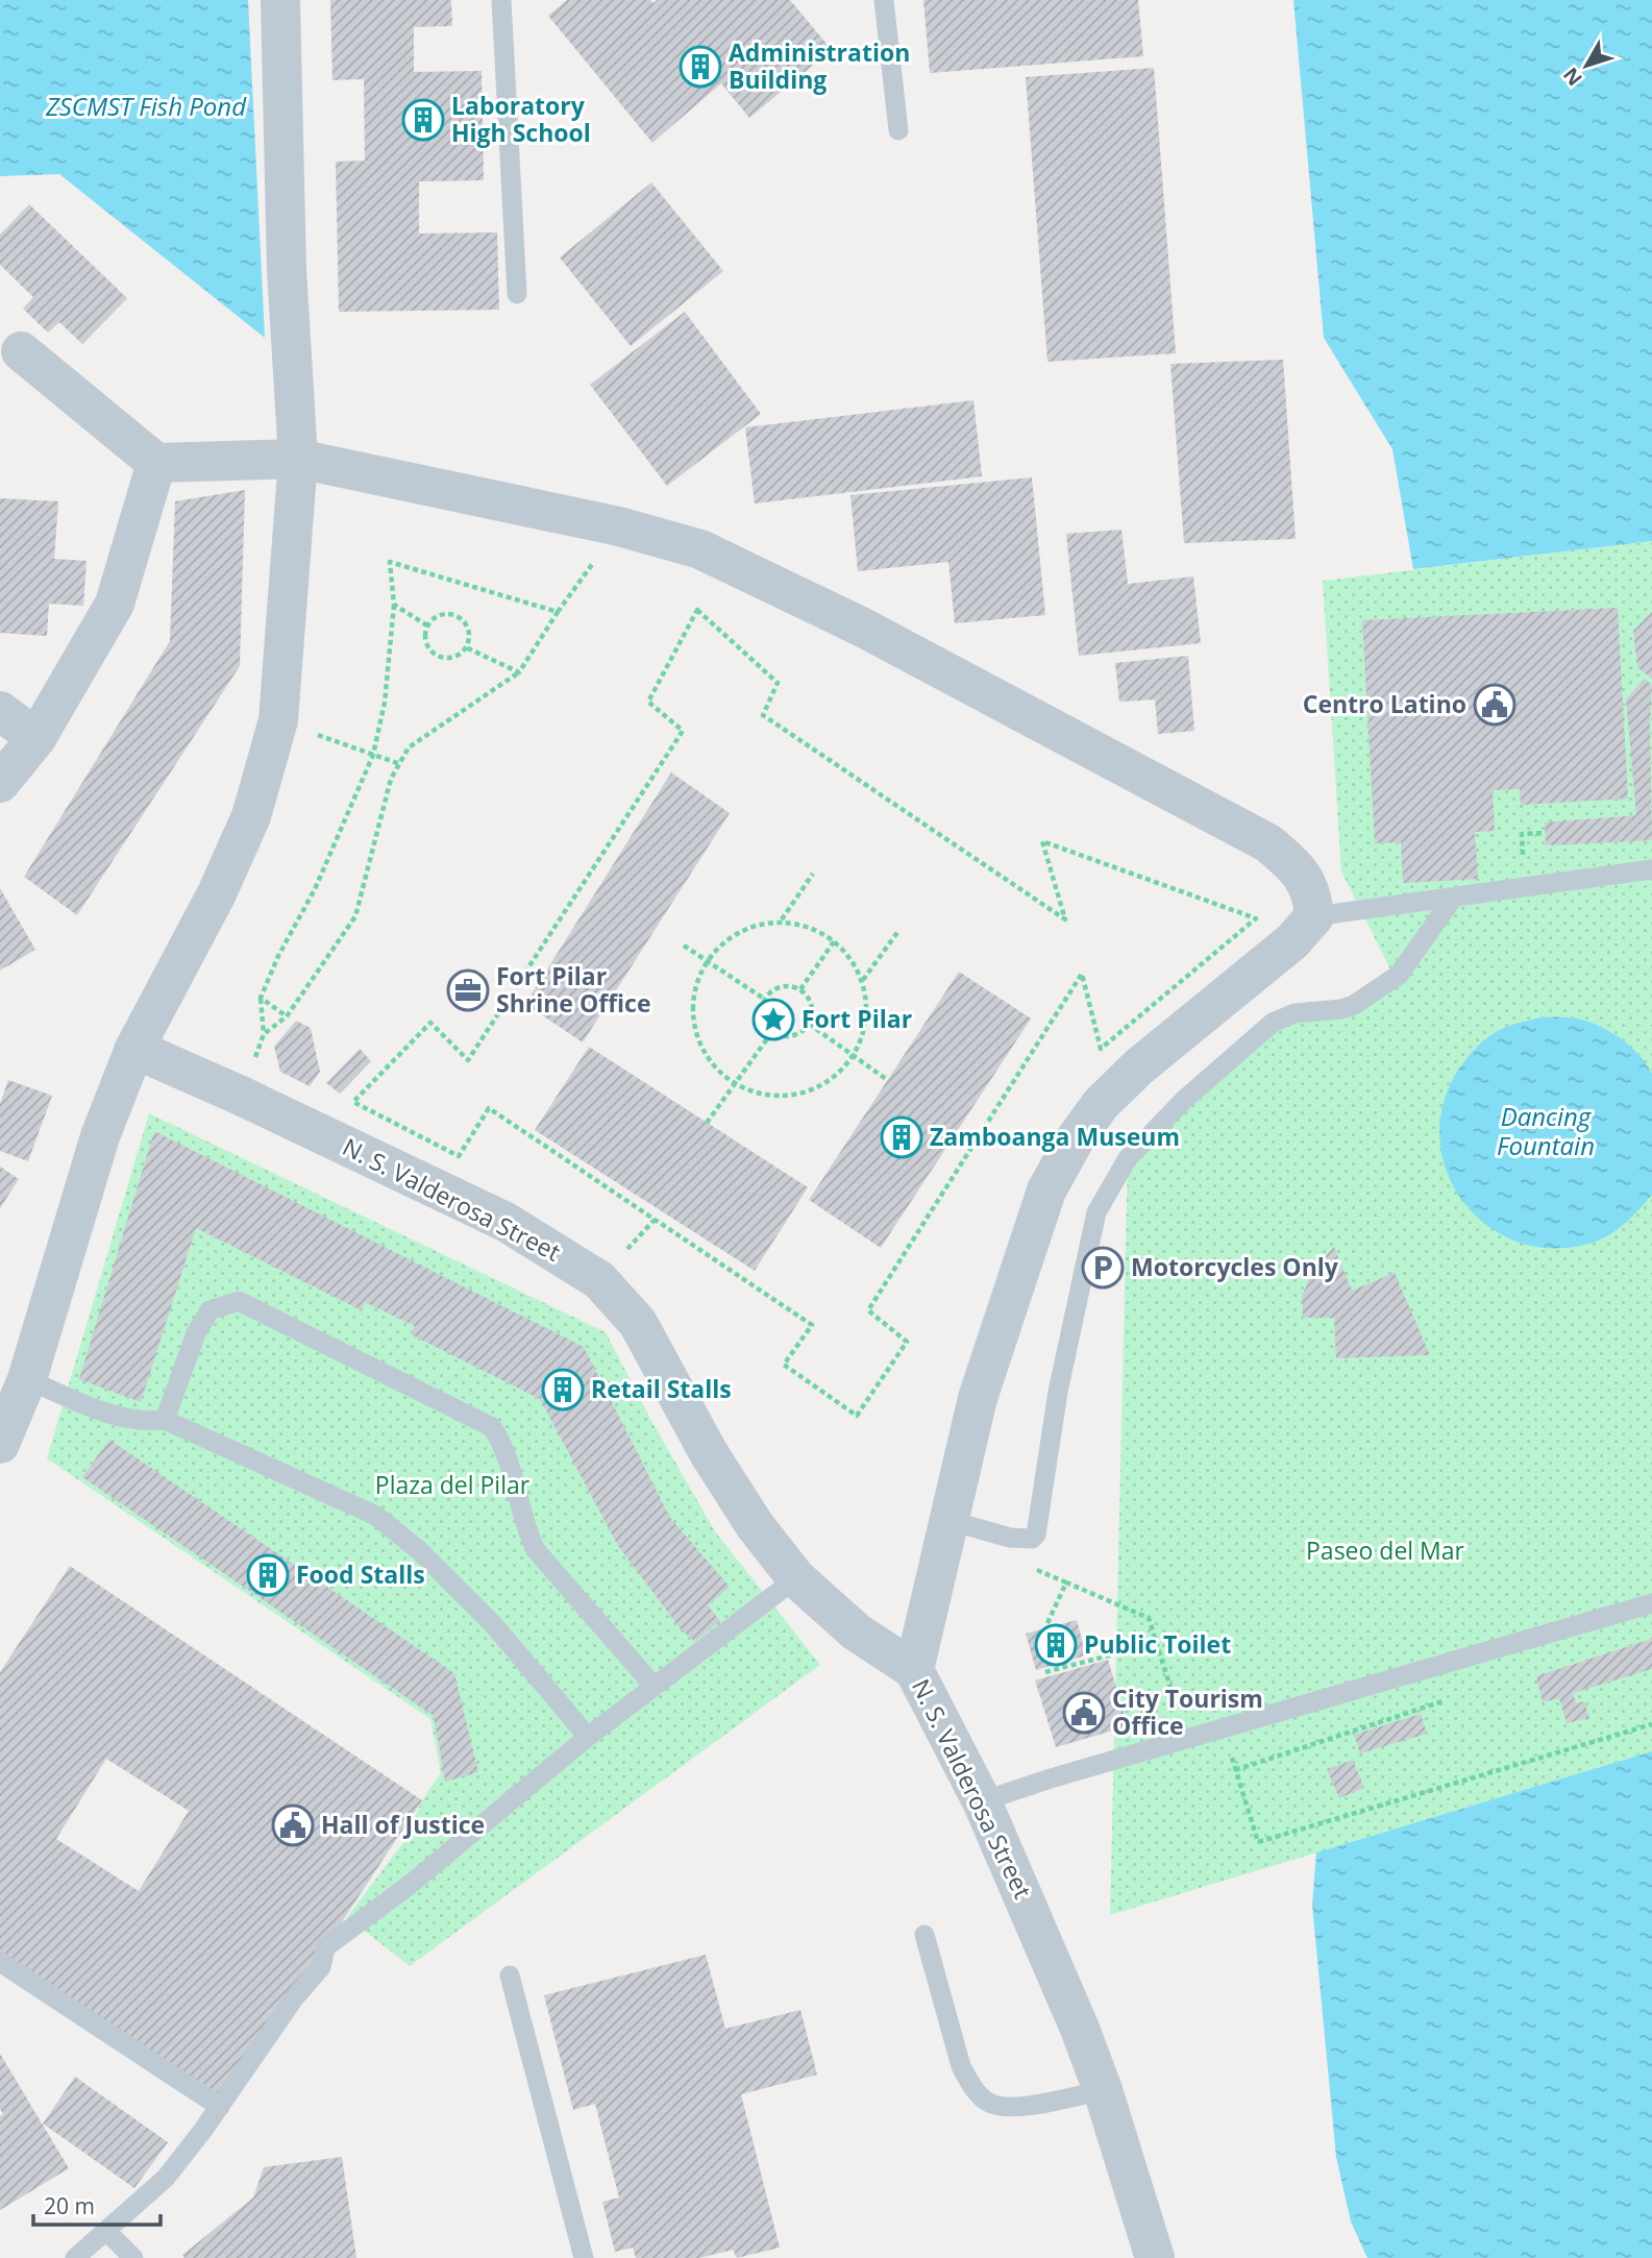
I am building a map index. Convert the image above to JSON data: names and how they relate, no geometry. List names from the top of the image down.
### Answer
{
  "streets": {
    "street": ["N. S. Valderosa Street"]
  },
  "water": ["ZSCMST Fish Pond", "Dancing Fountain"],
  "parks": ["Plaza del Pilar", "Paseo del Mar"],
  "places": {
    "building": [
      "Administration Building",
      "Laboratory High School",
      "Zamboanga Museum",
      "Retail Stalls",
      "Food Stalls",
      "Public Toilet"
    ],
    "public building": ["Centro Latino", "City Tourism Office", "Hall of Justice"],
    "office": ["Fort Pilar Shrine Office"],
    "place": ["Fort Pilar"],
    "parking": ["Motorcycles Only"]
  },
  "scale_bar": "20 m",
  "north": "bottom left"
}
